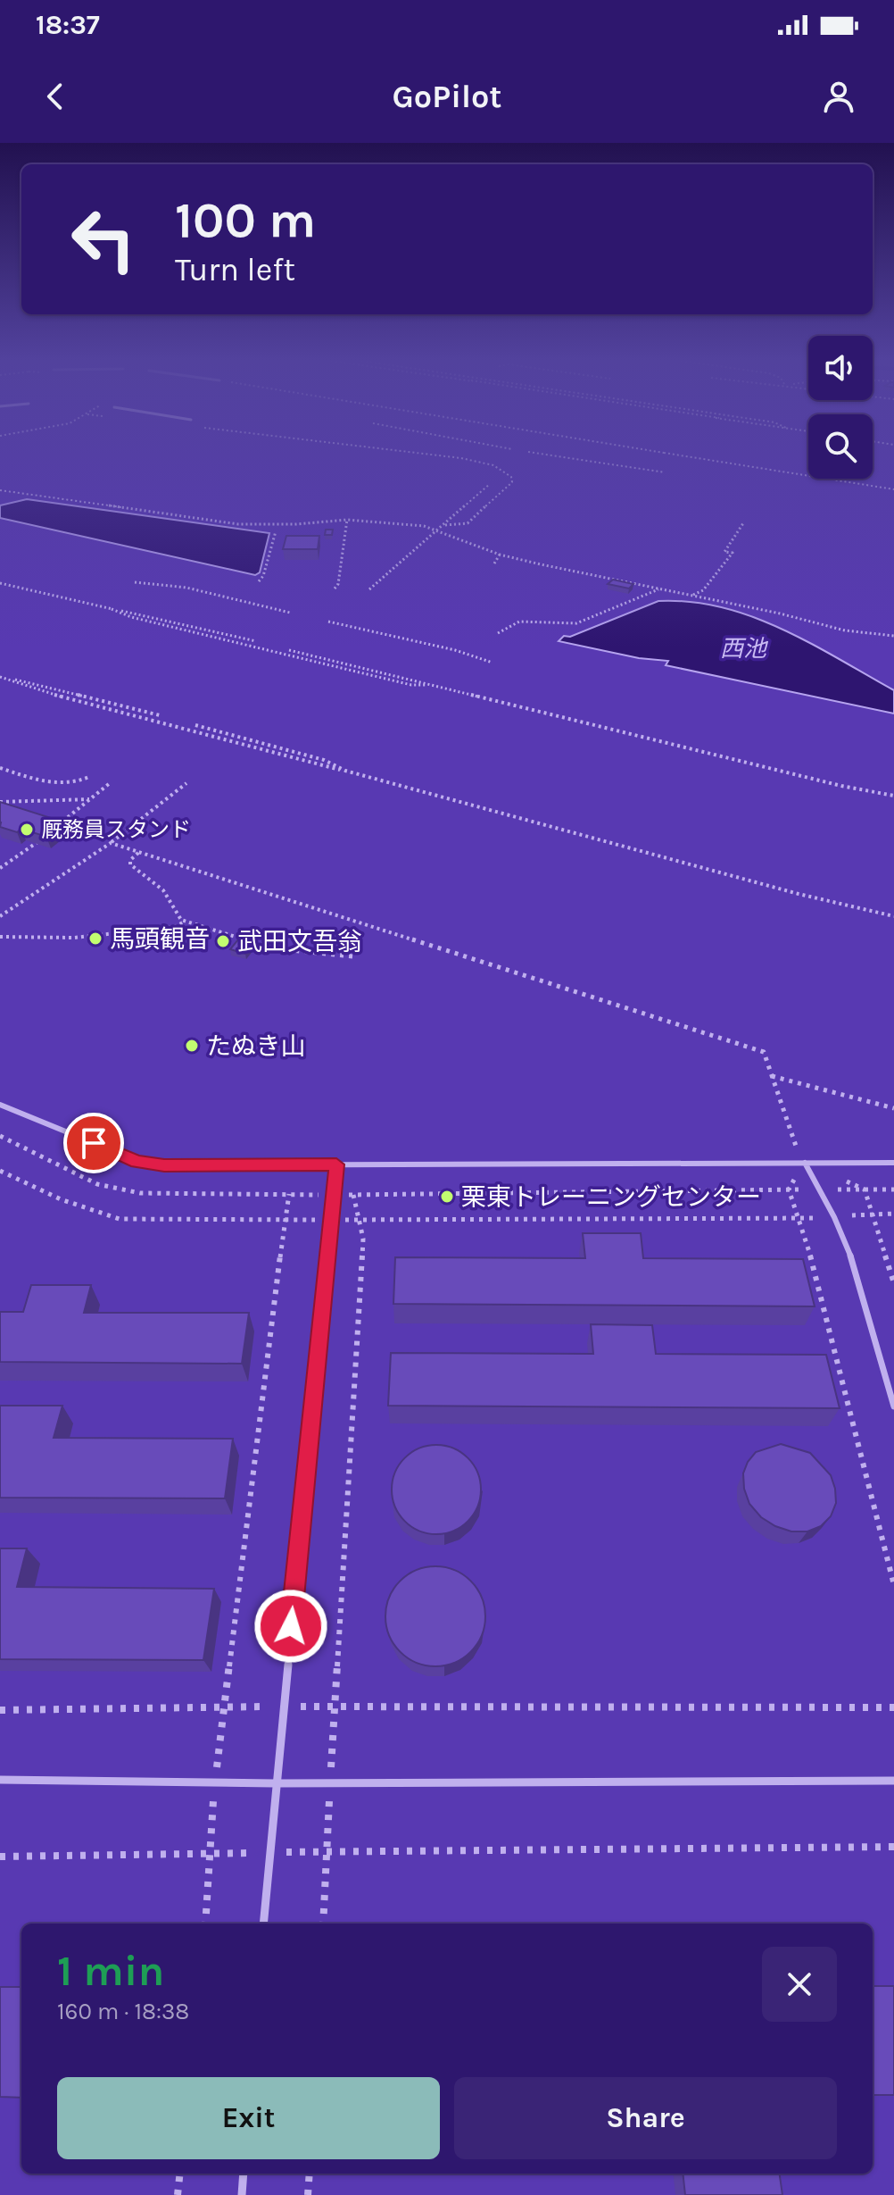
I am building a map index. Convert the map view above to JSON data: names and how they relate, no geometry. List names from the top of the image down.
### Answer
{
  "water": ["西池"],
  "places": [
    "厩務員スタンド",
    "馬頭観音",
    "武田文吾翁",
    "たぬき山",
    "栗東トレーニングセンター"
  ],
  "page": {
    "status": "18:37",
    "header": "GoPilot",
    "turn": ["100 m", "Turn left"],
    "heading": ["1 min", "160 m · 18:38"],
    "buttons": ["Exit", "Share"]
  }
}
